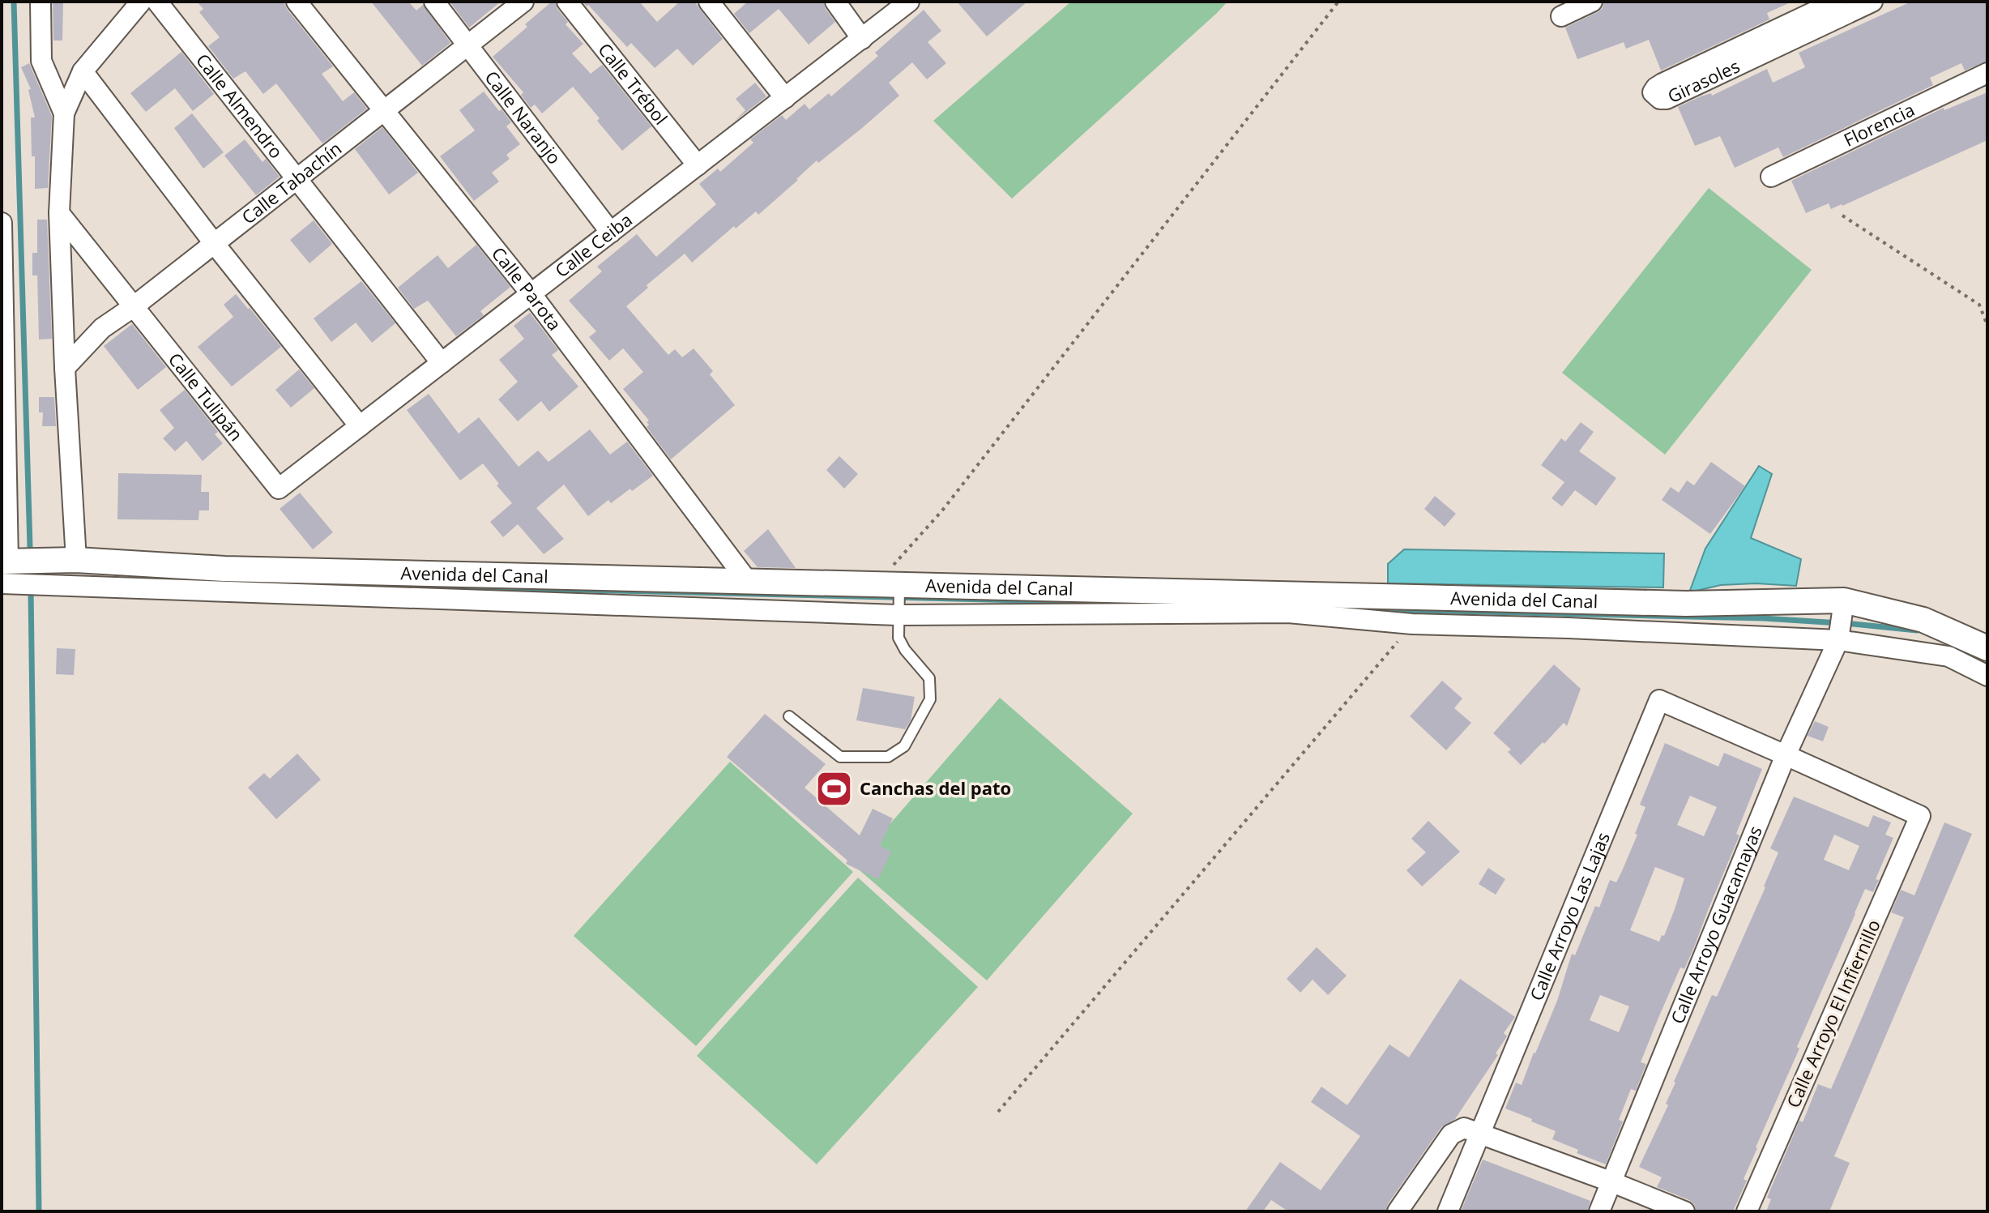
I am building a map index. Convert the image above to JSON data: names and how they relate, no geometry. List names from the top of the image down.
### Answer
{
  "streets": {
    "street": [
      "Girasoles",
      "Calle Trébol",
      "Calle Almendro",
      "Calle Naranjo",
      "Florencia",
      "Calle Tabachín",
      "Calle Ceiba",
      "Calle Parota",
      "Calle Tulipán",
      "Avenida del Canal",
      "Calle Arroyo Las Lajas",
      "Calle Arroyo Guacamayas",
      "Calle Arroyo El Infiernillo"
    ]
  },
  "crossings": [
    ["Calle Trébol", "Calle Ceiba"],
    ["Calle Almendro", "Calle Tabachín"],
    ["Calle Almendro", "Calle Ceiba"],
    ["Calle Naranjo", "Calle Tabachín"],
    ["Calle Naranjo", "Calle Ceiba"],
    ["Calle Tabachín", "Calle Parota"],
    ["Calle Tabachín", "Calle Tulipán"],
    ["Calle Ceiba", "Calle Parota"],
    ["Calle Ceiba", "Calle Tulipán"],
    ["Calle Parota", "Avenida del Canal"],
    ["Avenida del Canal", "Calle Arroyo Guacamayas"],
    ["Calle Arroyo Las Lajas", "Calle Arroyo Guacamayas"],
    ["Calle Arroyo Las Lajas", "Calle Arroyo El Infiernillo"],
    ["Calle Arroyo Guacamayas", "Calle Arroyo El Infiernillo"]
  ],
  "places": {
    "sports": ["Canchas del pato"]
  }
}
